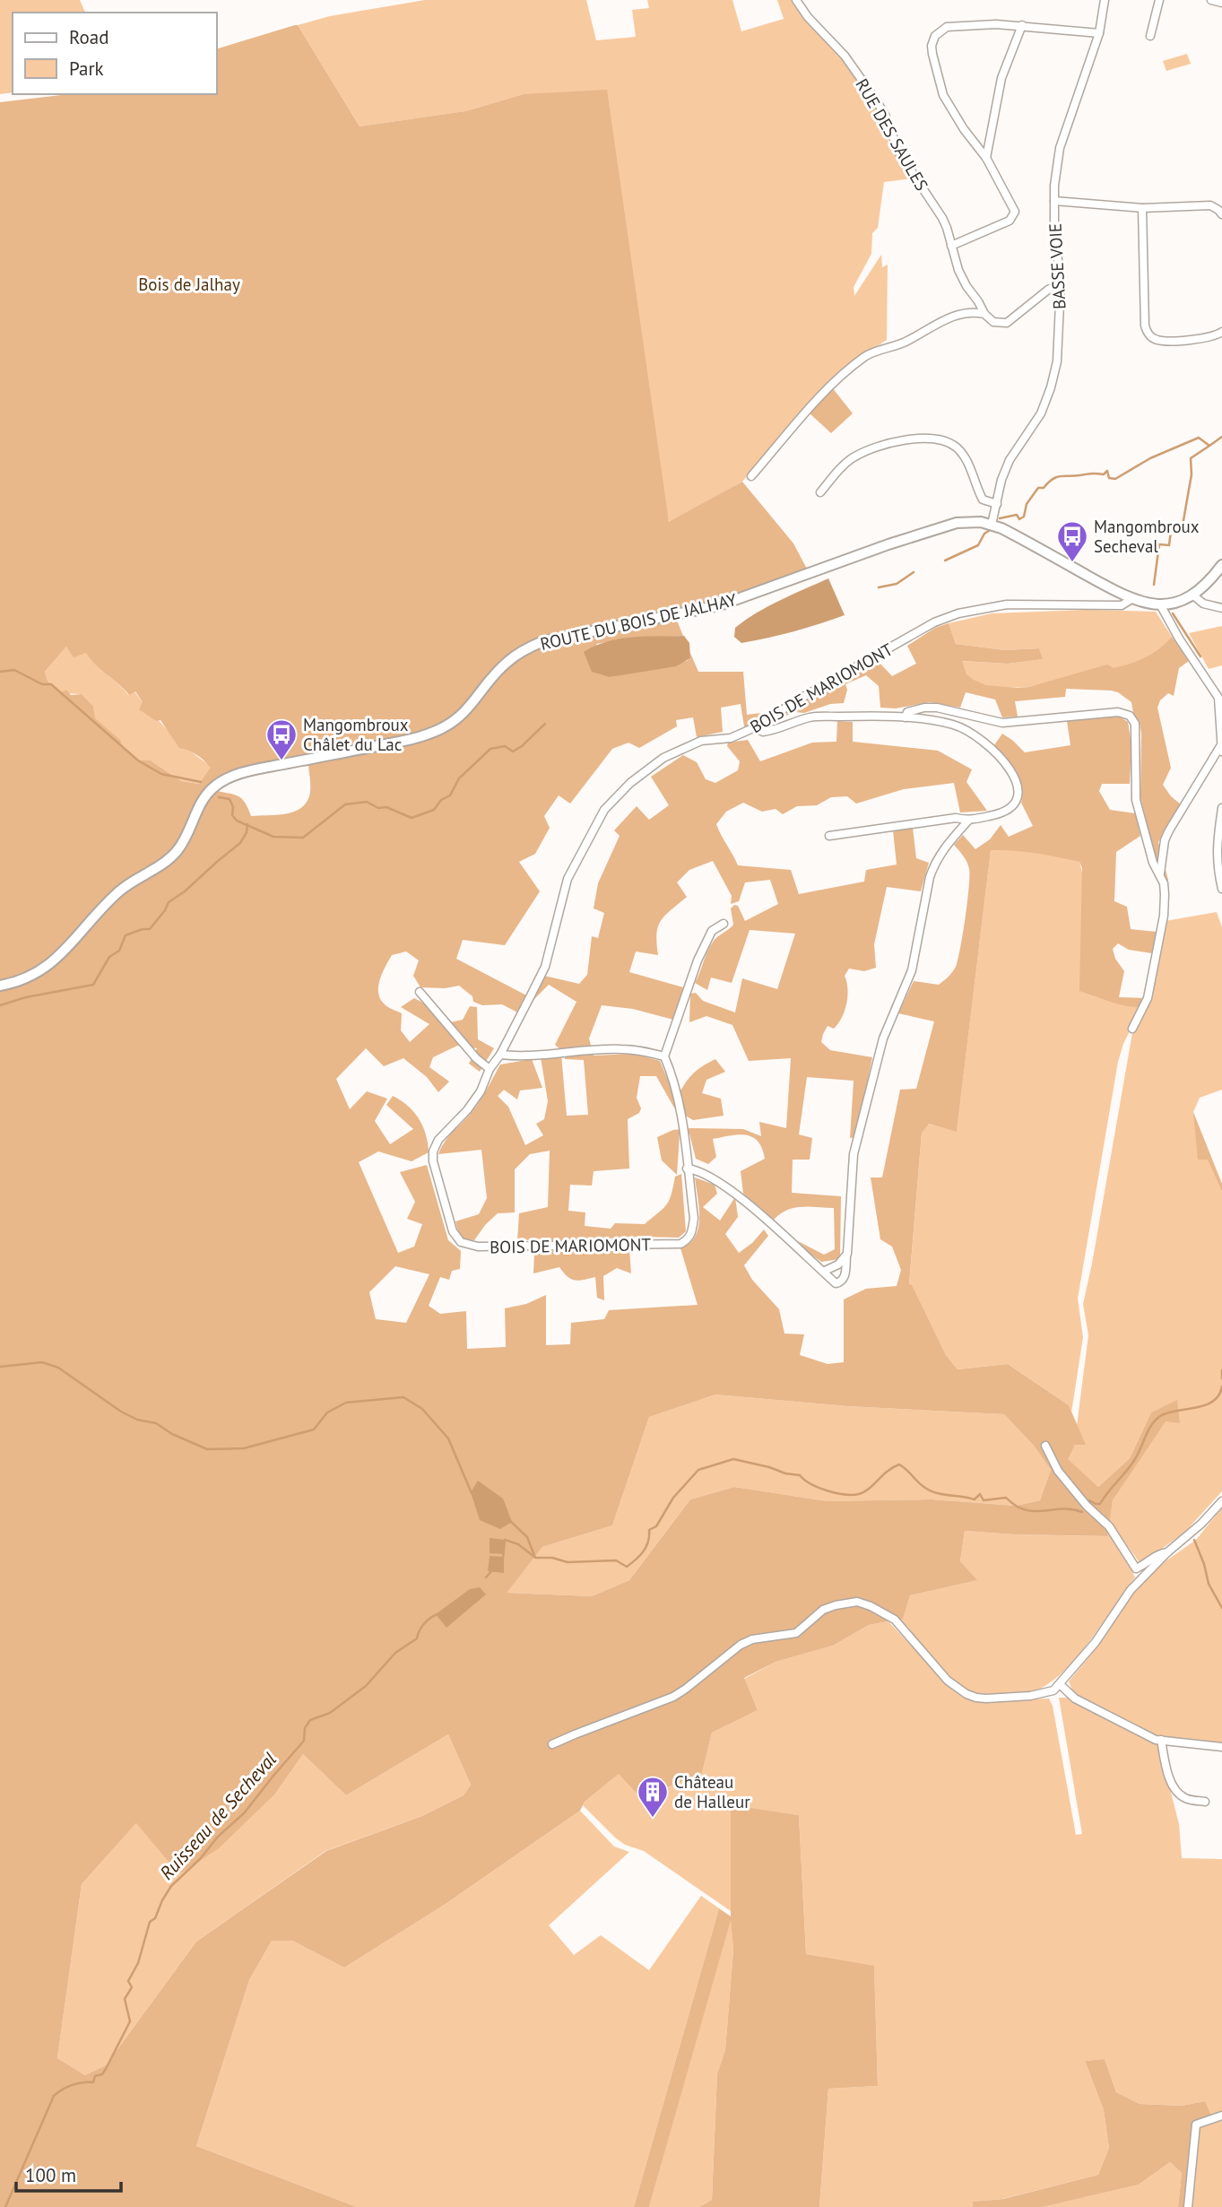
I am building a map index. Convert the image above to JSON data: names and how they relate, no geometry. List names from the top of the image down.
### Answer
{
  "streets": {
    "main road": ["ROUTE DU BOIS DE JALHAY"],
    "street": ["RUE DES SAULES", "BASSE VOIE", "BOIS DE MARIOMONT"]
  },
  "crossings": [
    ["BASSE VOIE", "ROUTE DU BOIS DE JALHAY"],
    ["ROUTE DU BOIS DE JALHAY", "BOIS DE MARIOMONT"]
  ],
  "water": ["Ruisseau de Secheval"],
  "parks": ["Bois de Jalhay"],
  "places": {
    "bus stop": ["Mangombroux Secheval", "Mangombroux Châlet du Lac"],
    "building": ["Château de Halleur"]
  },
  "legend": ["Road", "Park"],
  "scale_bar": "100 m"
}
